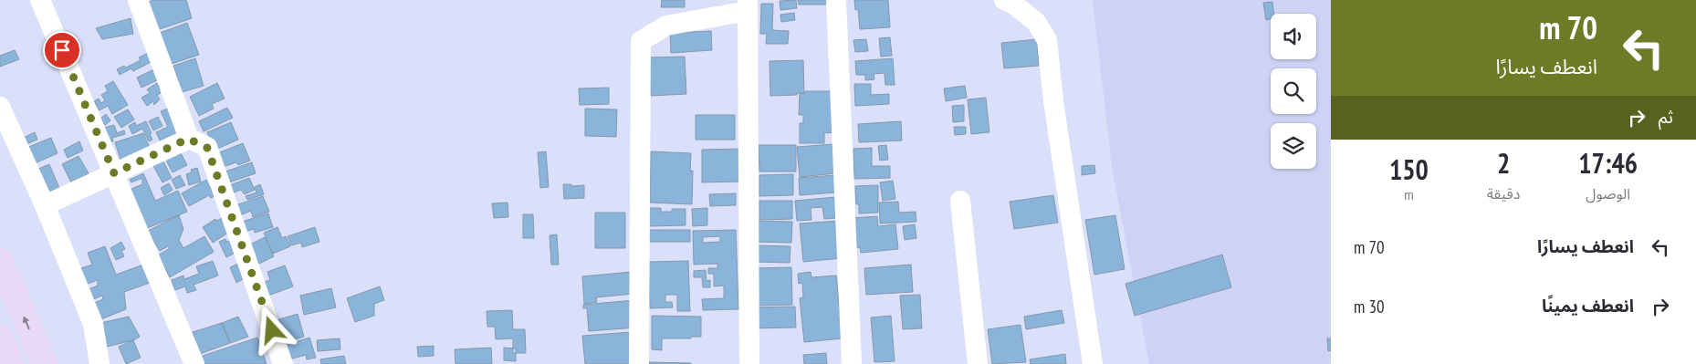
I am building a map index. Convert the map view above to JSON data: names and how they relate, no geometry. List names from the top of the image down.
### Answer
{
  "page": {
    "turn": ["70 m", "انعطف يسارًا"],
    "then": "ثم",
    "eta": [
      "17:46",
      "الوصول",
      "2",
      "دقيقة",
      "150",
      "m"
    ],
    "list": [
      {
        "name": "انعطف يسارًا",
        "value": "70 m"
      },
      {
        "name": "انعطف يمينًا",
        "value": "30 m"
      }
    ]
  }
}
